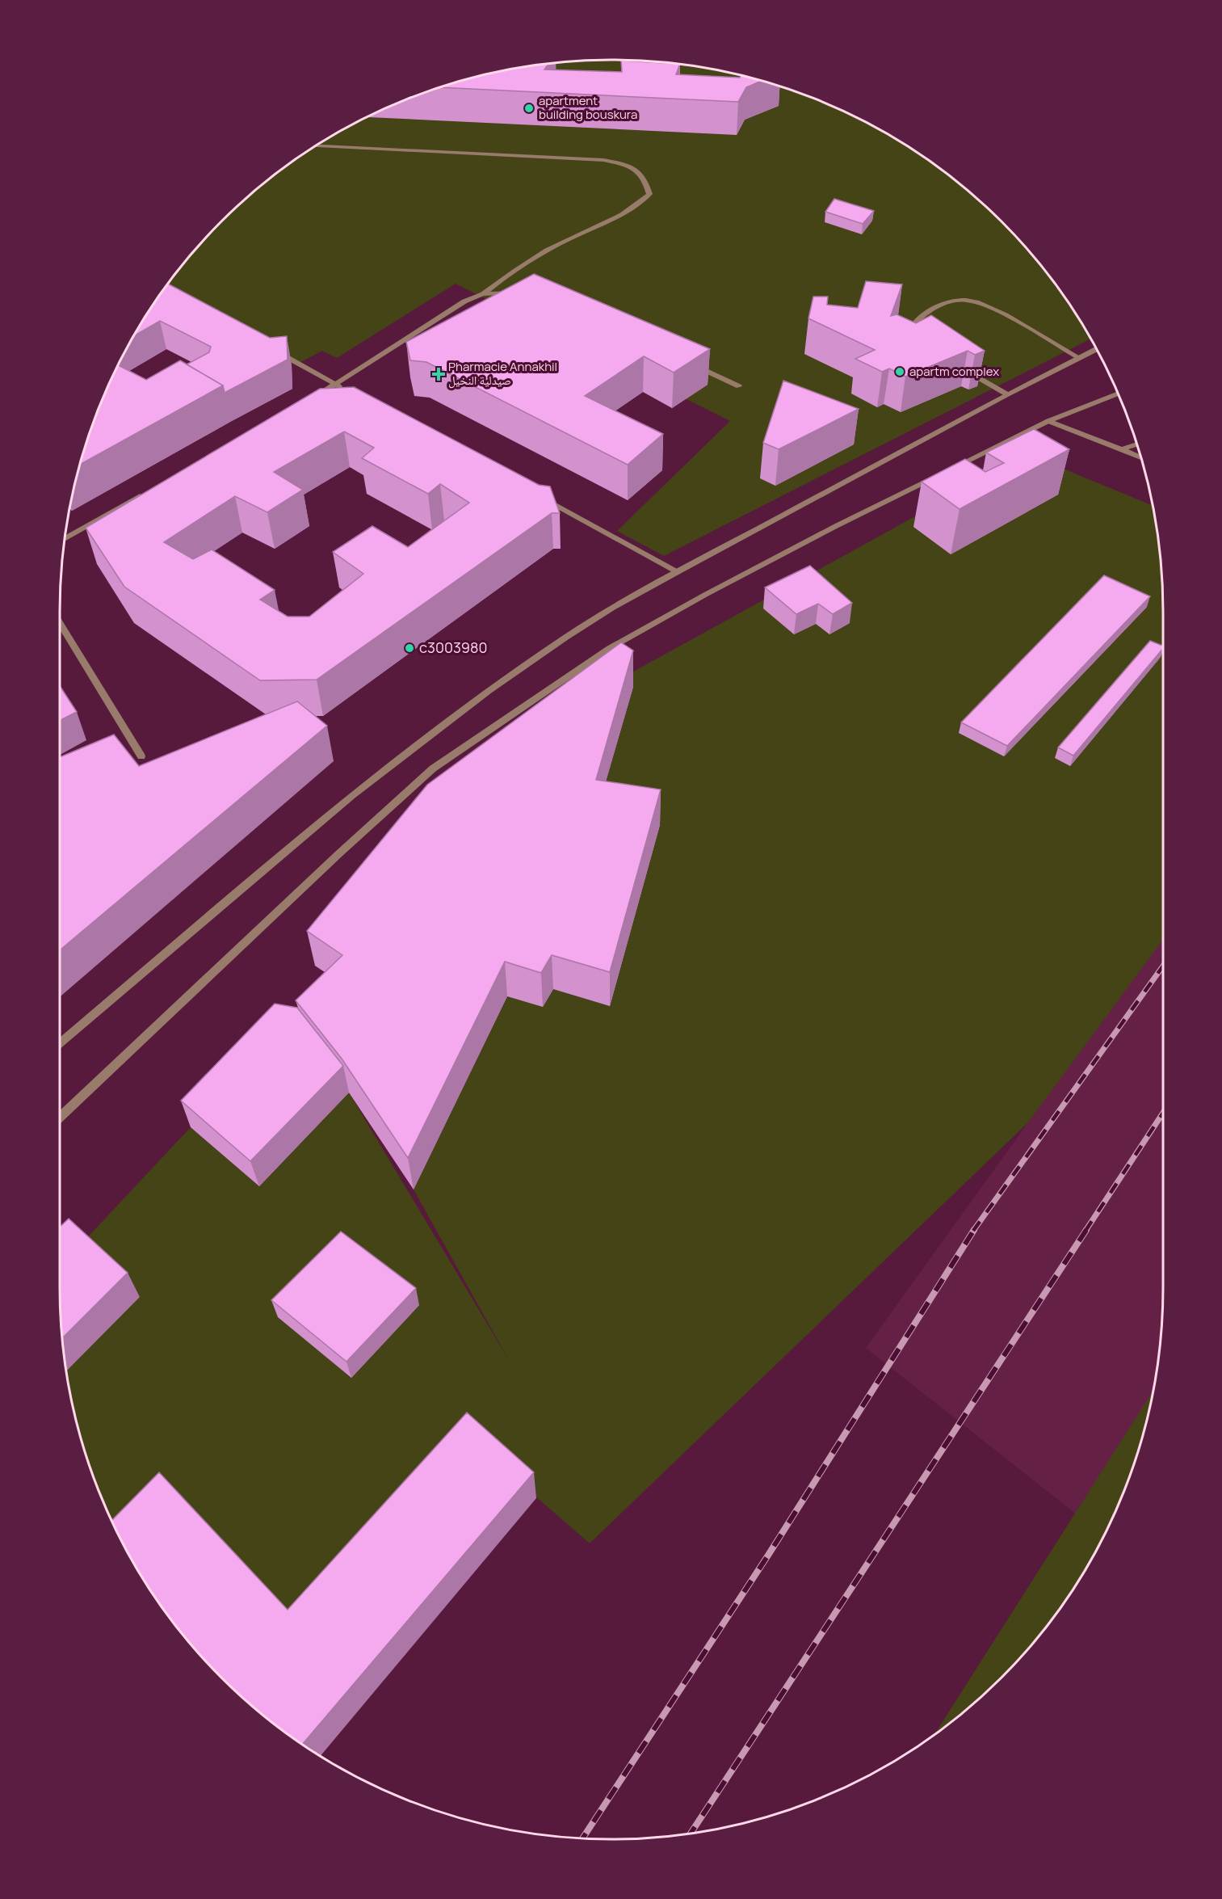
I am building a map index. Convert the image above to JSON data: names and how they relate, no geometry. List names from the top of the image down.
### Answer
{
  "places": {
    "other": ["apartment building bouskura", "apartm complex", "c3003980"],
    "health": ["Pharmacie Annakhil صيدلية النخيل"]
  }
}
